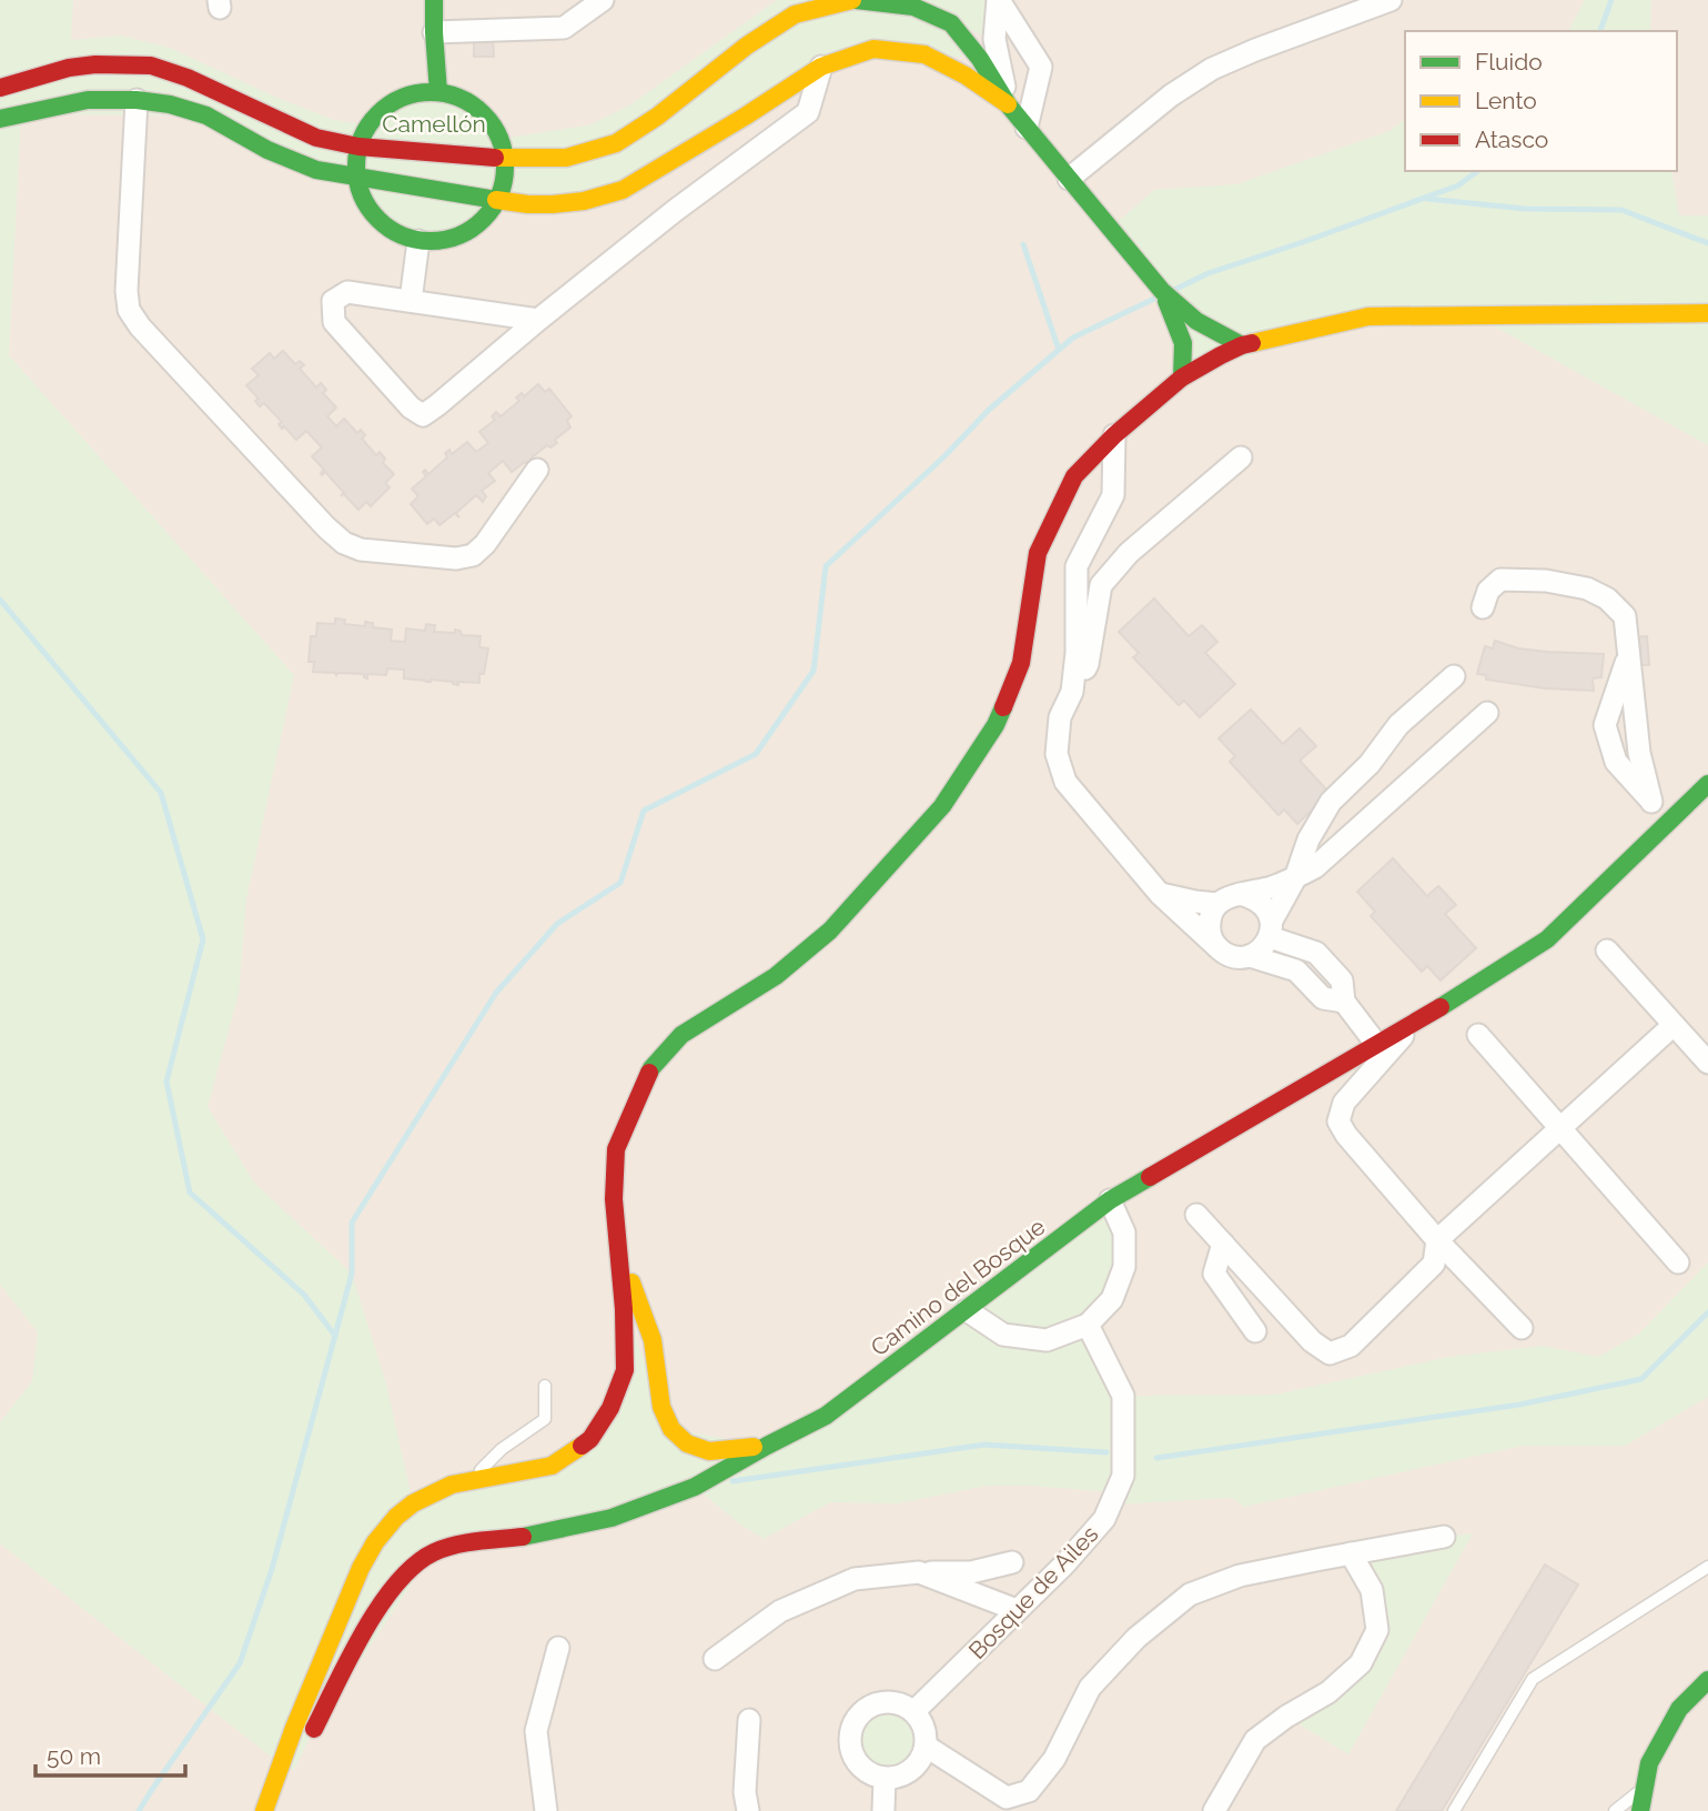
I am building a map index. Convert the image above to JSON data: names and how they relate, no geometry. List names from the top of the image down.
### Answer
{
  "streets": {
    "street": ["Camino del Bosque", "Bosque de Ailes"]
  },
  "parks": ["Camellón"],
  "legend": ["Fluido", "Lento", "Atasco"],
  "scale_bar": "50 m"
}
